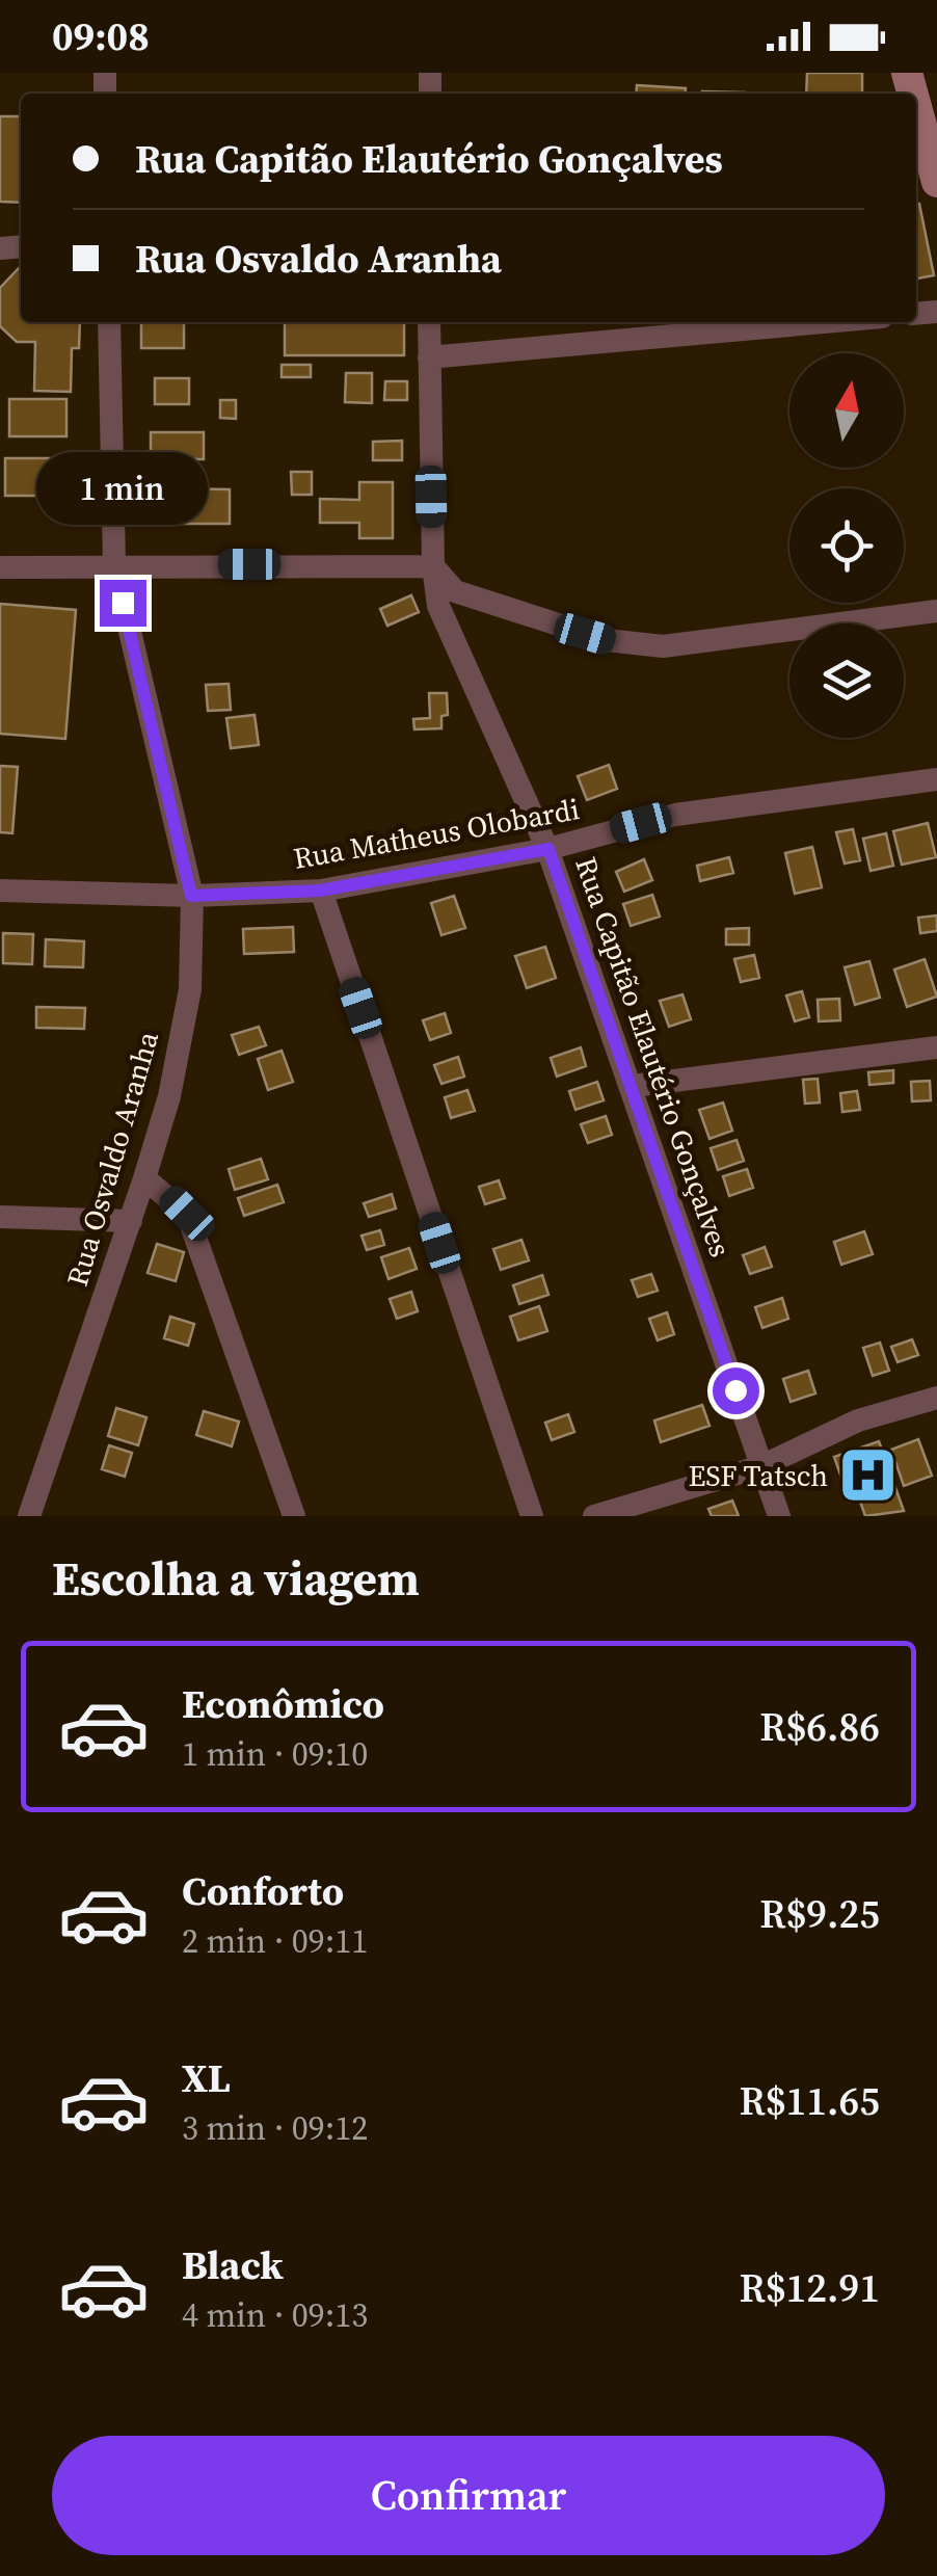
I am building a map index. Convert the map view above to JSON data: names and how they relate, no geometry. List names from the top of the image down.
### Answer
{
  "streets": {
    "street": ["Rua Matheus Olobardi", "Rua Capitão Elautério Gonçalves", "Rua Osvaldo Aranha"]
  },
  "crossings": [
    ["Rua Matheus Olobardi", "Rua Capitão Elautério Gonçalves"],
    ["Rua Matheus Olobardi", "Rua Osvaldo Aranha"]
  ],
  "places": {
    "hospital": ["ESF Tatsch"]
  },
  "north": "top",
  "page": {
    "status": "09:08",
    "banner": ["Rua Capitão Elautério Gonçalves", "Rua Osvaldo Aranha"],
    "bubble": "1 min",
    "heading": "Escolha a viagem",
    "list": [
      {
        "name": "Econômico",
        "note": "1 min · 09:10",
        "value": "R$6.86"
      },
      {
        "name": "Conforto",
        "note": "2 min · 09:11",
        "value": "R$9.25"
      },
      {
        "name": "XL",
        "note": "3 min · 09:12",
        "value": "R$11.65"
      },
      {
        "name": "Black",
        "note": "4 min · 09:13",
        "value": "R$12.91"
      }
    ],
    "buttons": "Confirmar"
  }
}
